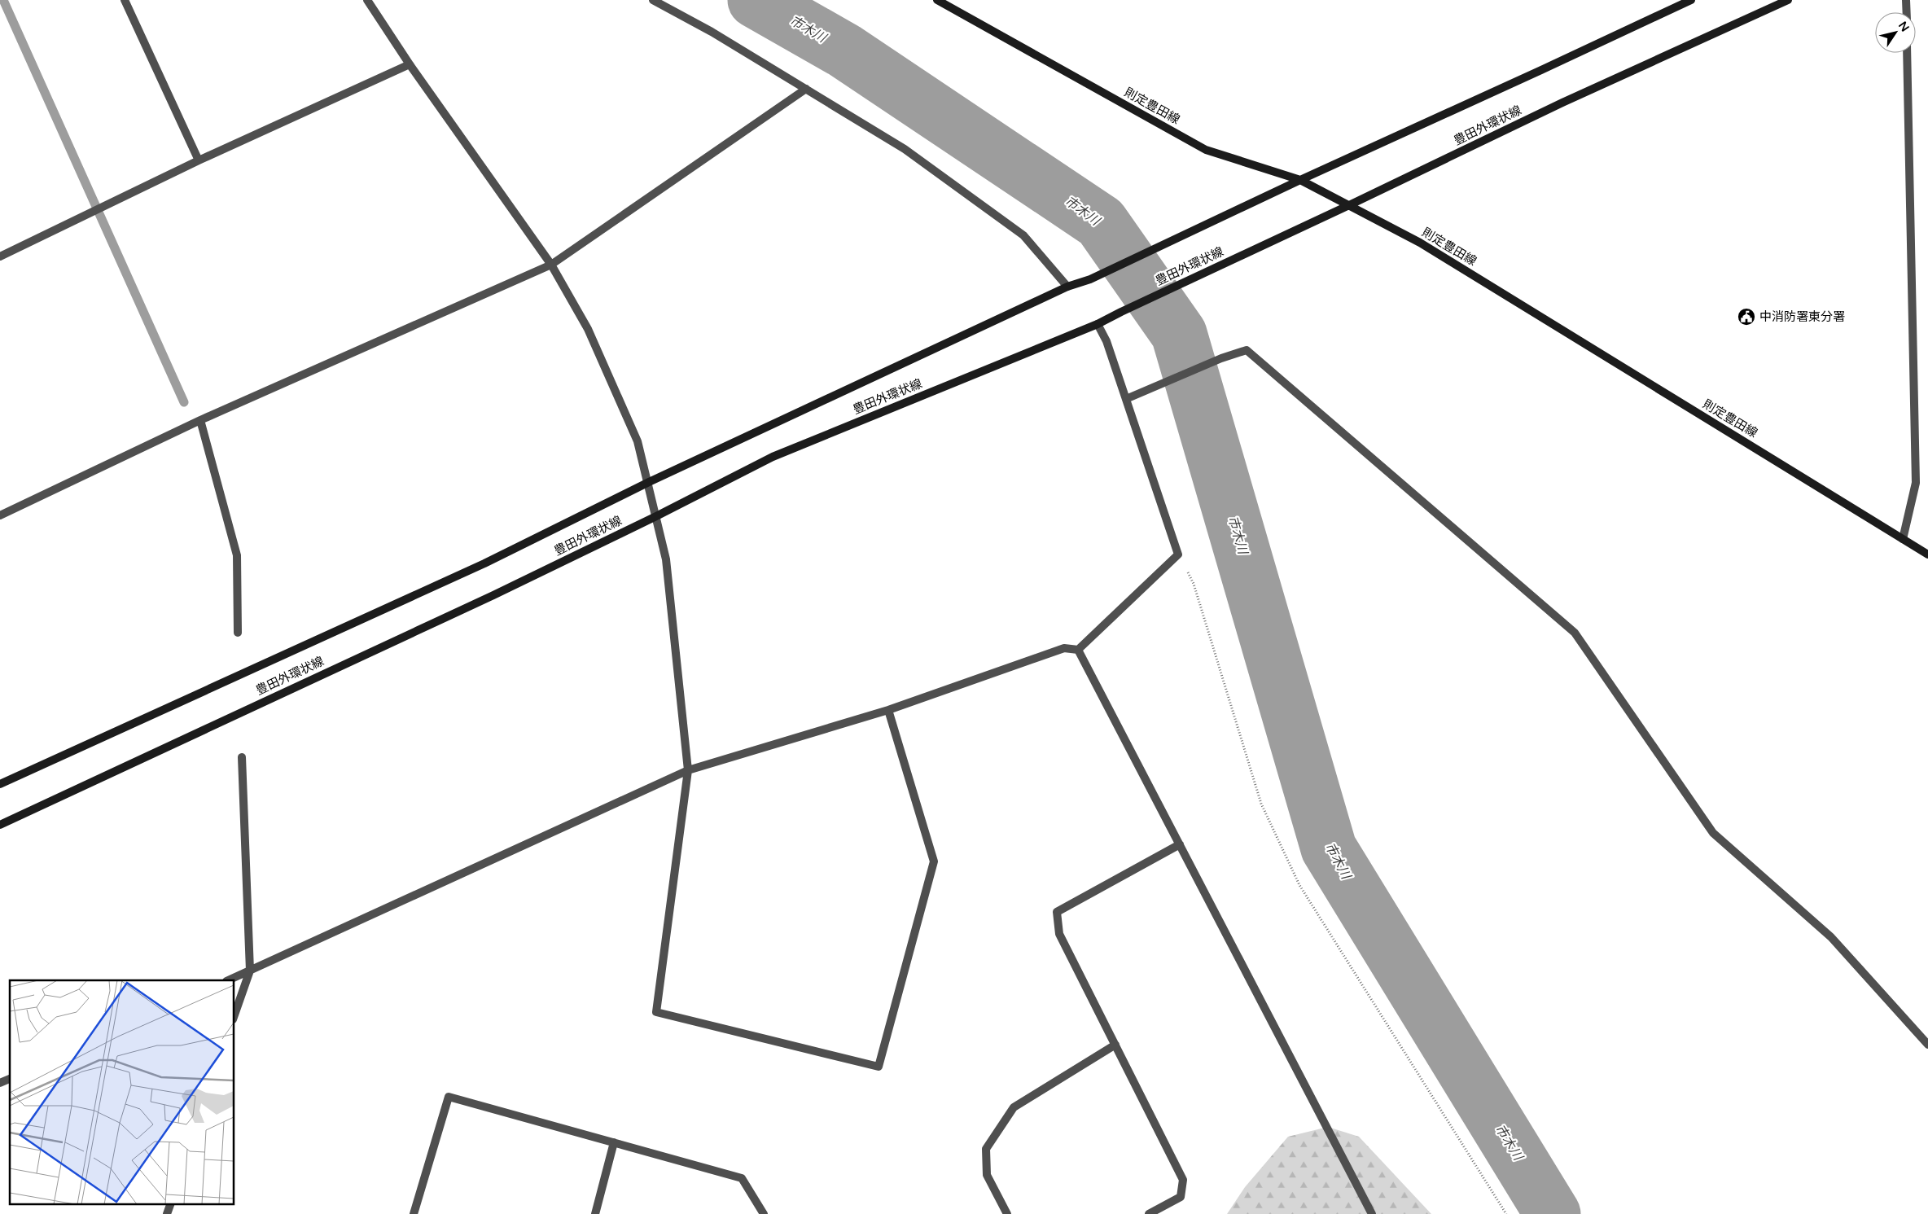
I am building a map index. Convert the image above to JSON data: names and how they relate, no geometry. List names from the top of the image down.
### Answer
{
  "streets": {
    "street": ["則定豊田線", "豊田外環状線"]
  },
  "crossings": [
    ["則定豊田線", "豊田外環状線"]
  ],
  "water": ["市木川"],
  "places": {
    "public building": ["中消防署東分署"]
  },
  "north": "top right"
}
